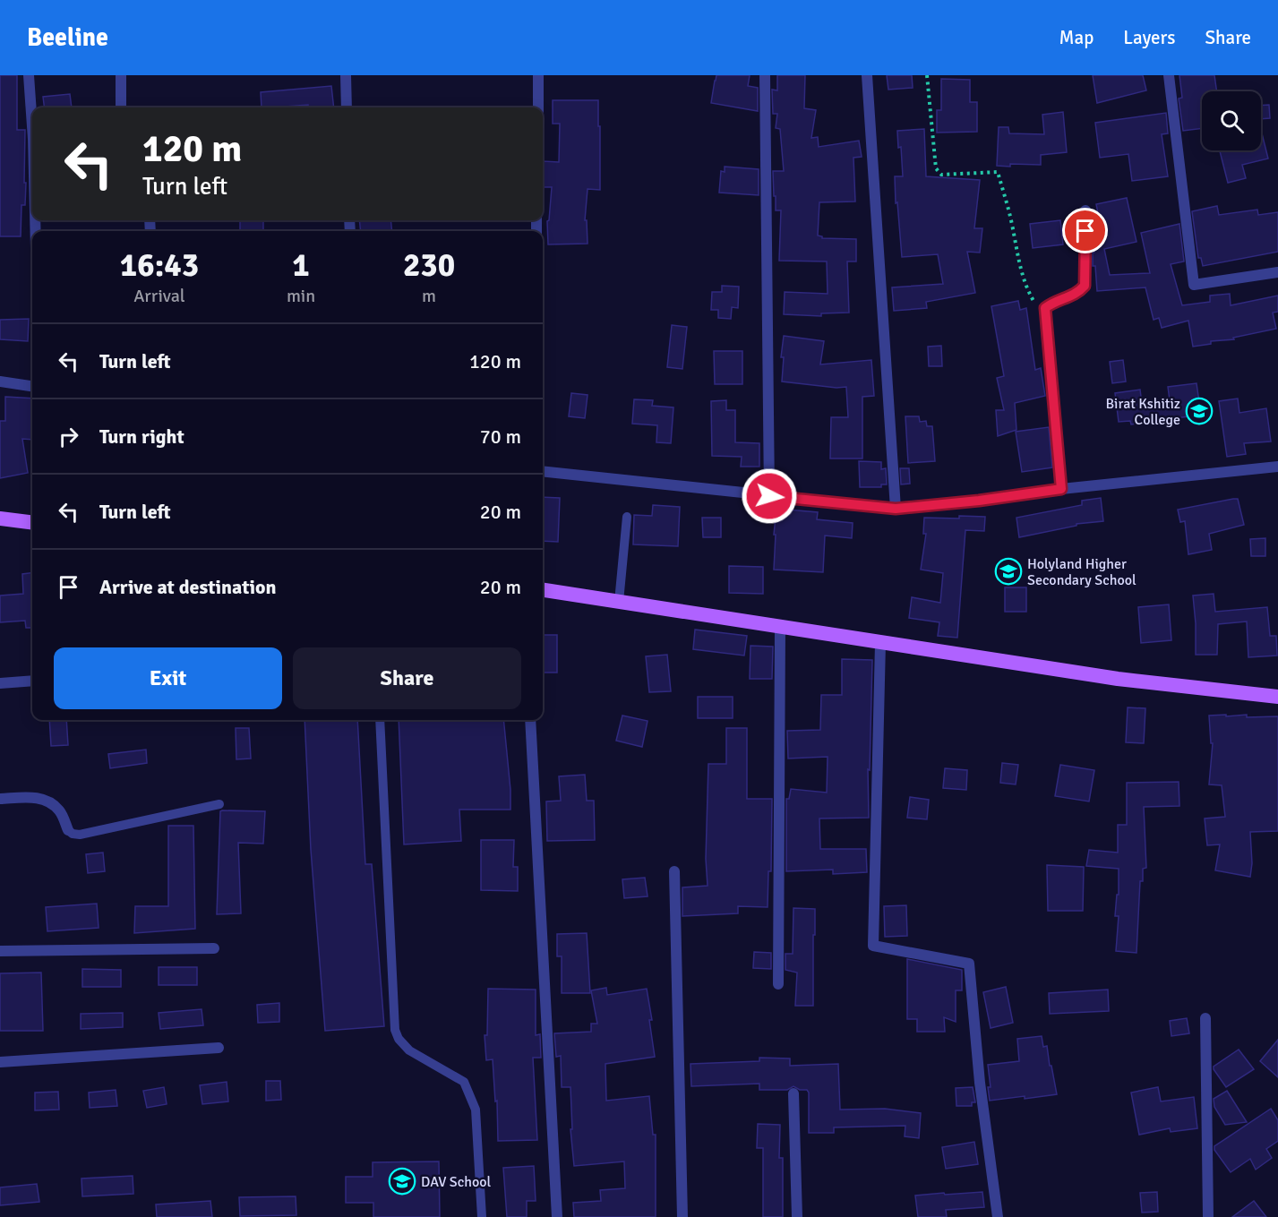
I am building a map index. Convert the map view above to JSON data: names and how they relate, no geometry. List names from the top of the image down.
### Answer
{
  "places": {
    "school or university": ["Birat Kshitiz College", "Holyland Higher Secondary School", "DAV School"]
  },
  "page": {
    "header": "Beeline",
    "nav": ["Map", "Layers", "Share"],
    "turn": ["120 m", "Turn left"],
    "eta": [
      "16:43",
      "Arrival",
      "1",
      "min",
      "230",
      "m"
    ],
    "list": [
      {
        "name": "Turn left",
        "value": "120 m"
      },
      {
        "name": "Turn right",
        "value": "70 m"
      },
      {
        "name": "Turn left",
        "value": "20 m"
      },
      {
        "name": "Arrive at destination",
        "value": "20 m"
      }
    ],
    "buttons": ["Exit", "Share"]
  }
}
